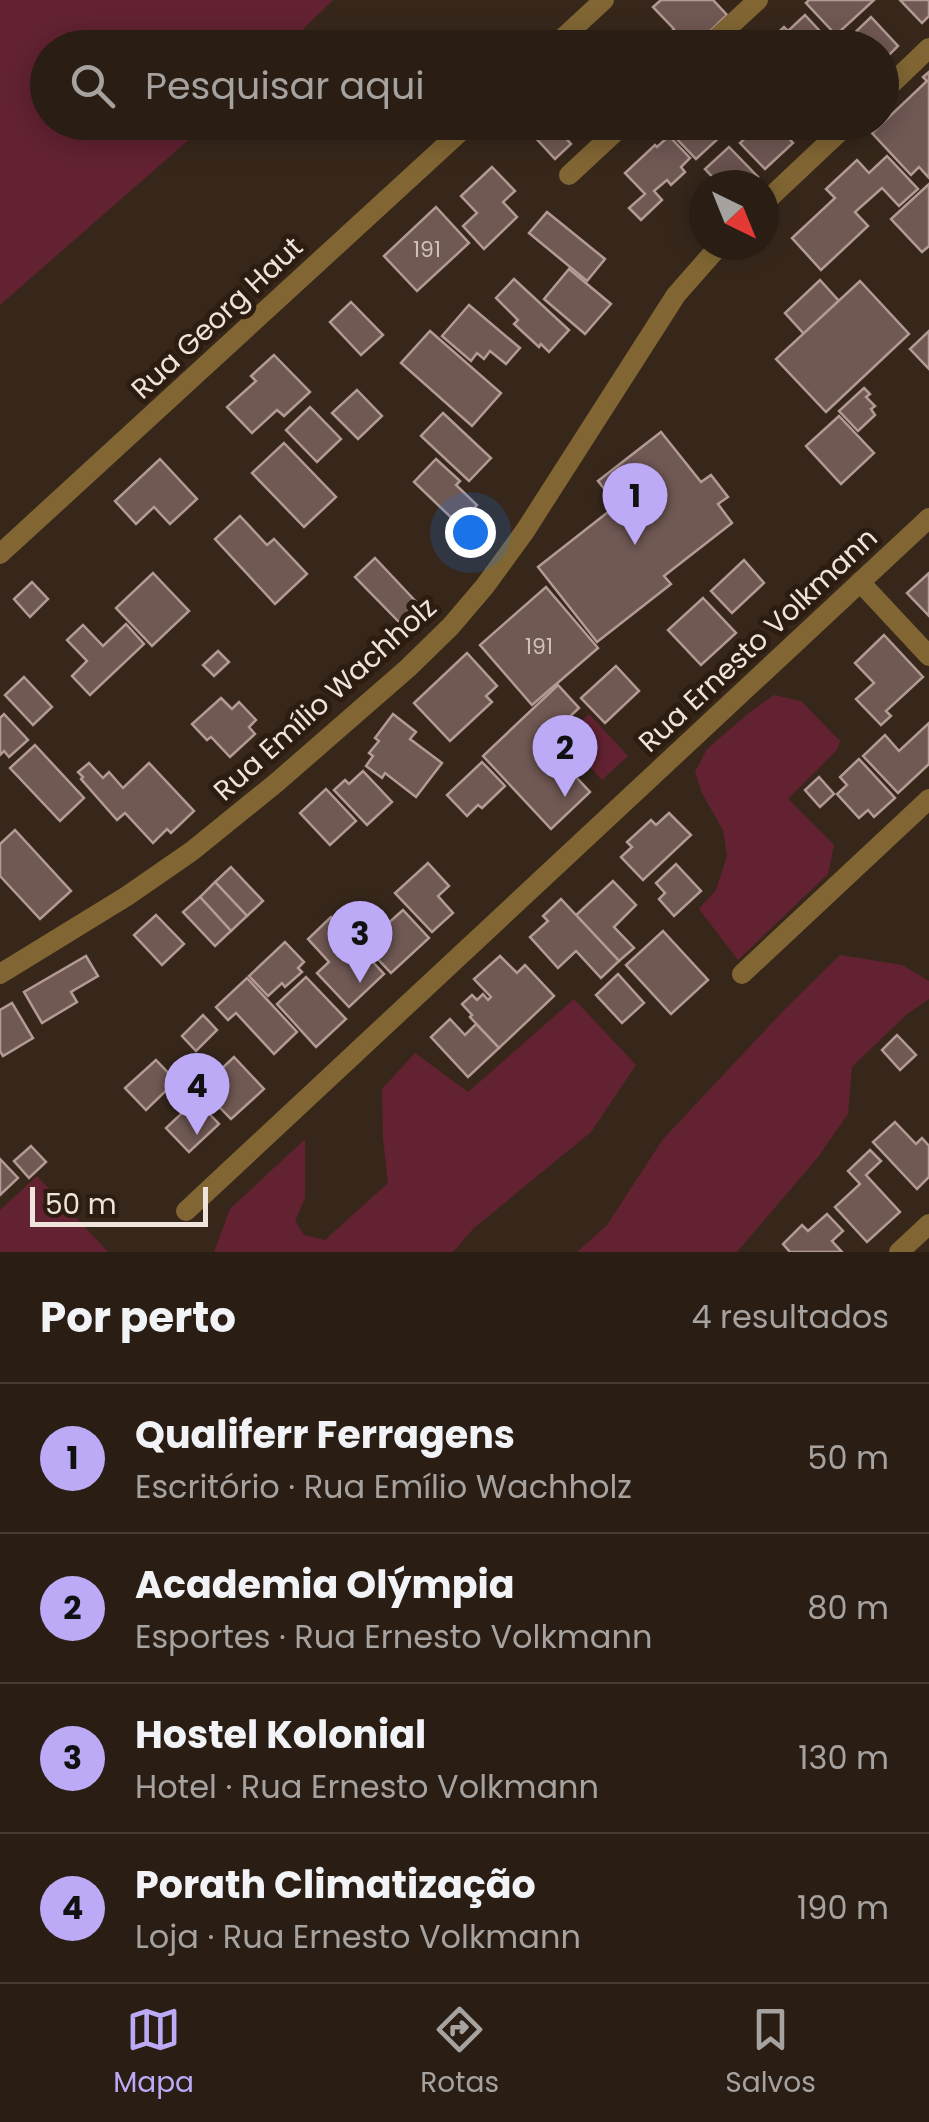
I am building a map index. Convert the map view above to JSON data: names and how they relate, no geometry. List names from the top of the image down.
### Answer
{
  "streets": {
    "street": ["Rua Georg Haut", "Rua Ernesto Volkmann", "Rua Emílio Wachholz"]
  },
  "house_numbers": ["191", "191"],
  "scale_bar": "50 m",
  "north": "bottom right",
  "page": {
    "search": "Pesquisar aqui",
    "pins": [
      "1",
      "2",
      "3",
      "4"
    ],
    "scale": "50 m",
    "heading": ["Por perto", "4 resultados"],
    "list": [
      {
        "mark": "1",
        "name": "Qualiferr Ferragens",
        "note": "Escritório · Rua Emílio Wachholz",
        "value": "50 m"
      },
      {
        "mark": "2",
        "name": "Academia Olýmpia",
        "note": "Esportes · Rua Ernesto Volkmann",
        "value": "80 m"
      },
      {
        "mark": "3",
        "name": "Hostel Kolonial",
        "note": "Hotel · Rua Ernesto Volkmann",
        "value": "130 m"
      },
      {
        "mark": "4",
        "name": "Porath Climatização",
        "note": "Loja · Rua Ernesto Volkmann",
        "value": "190 m"
      }
    ],
    "nav": ["Mapa", "Rotas", "Salvos"]
  }
}
